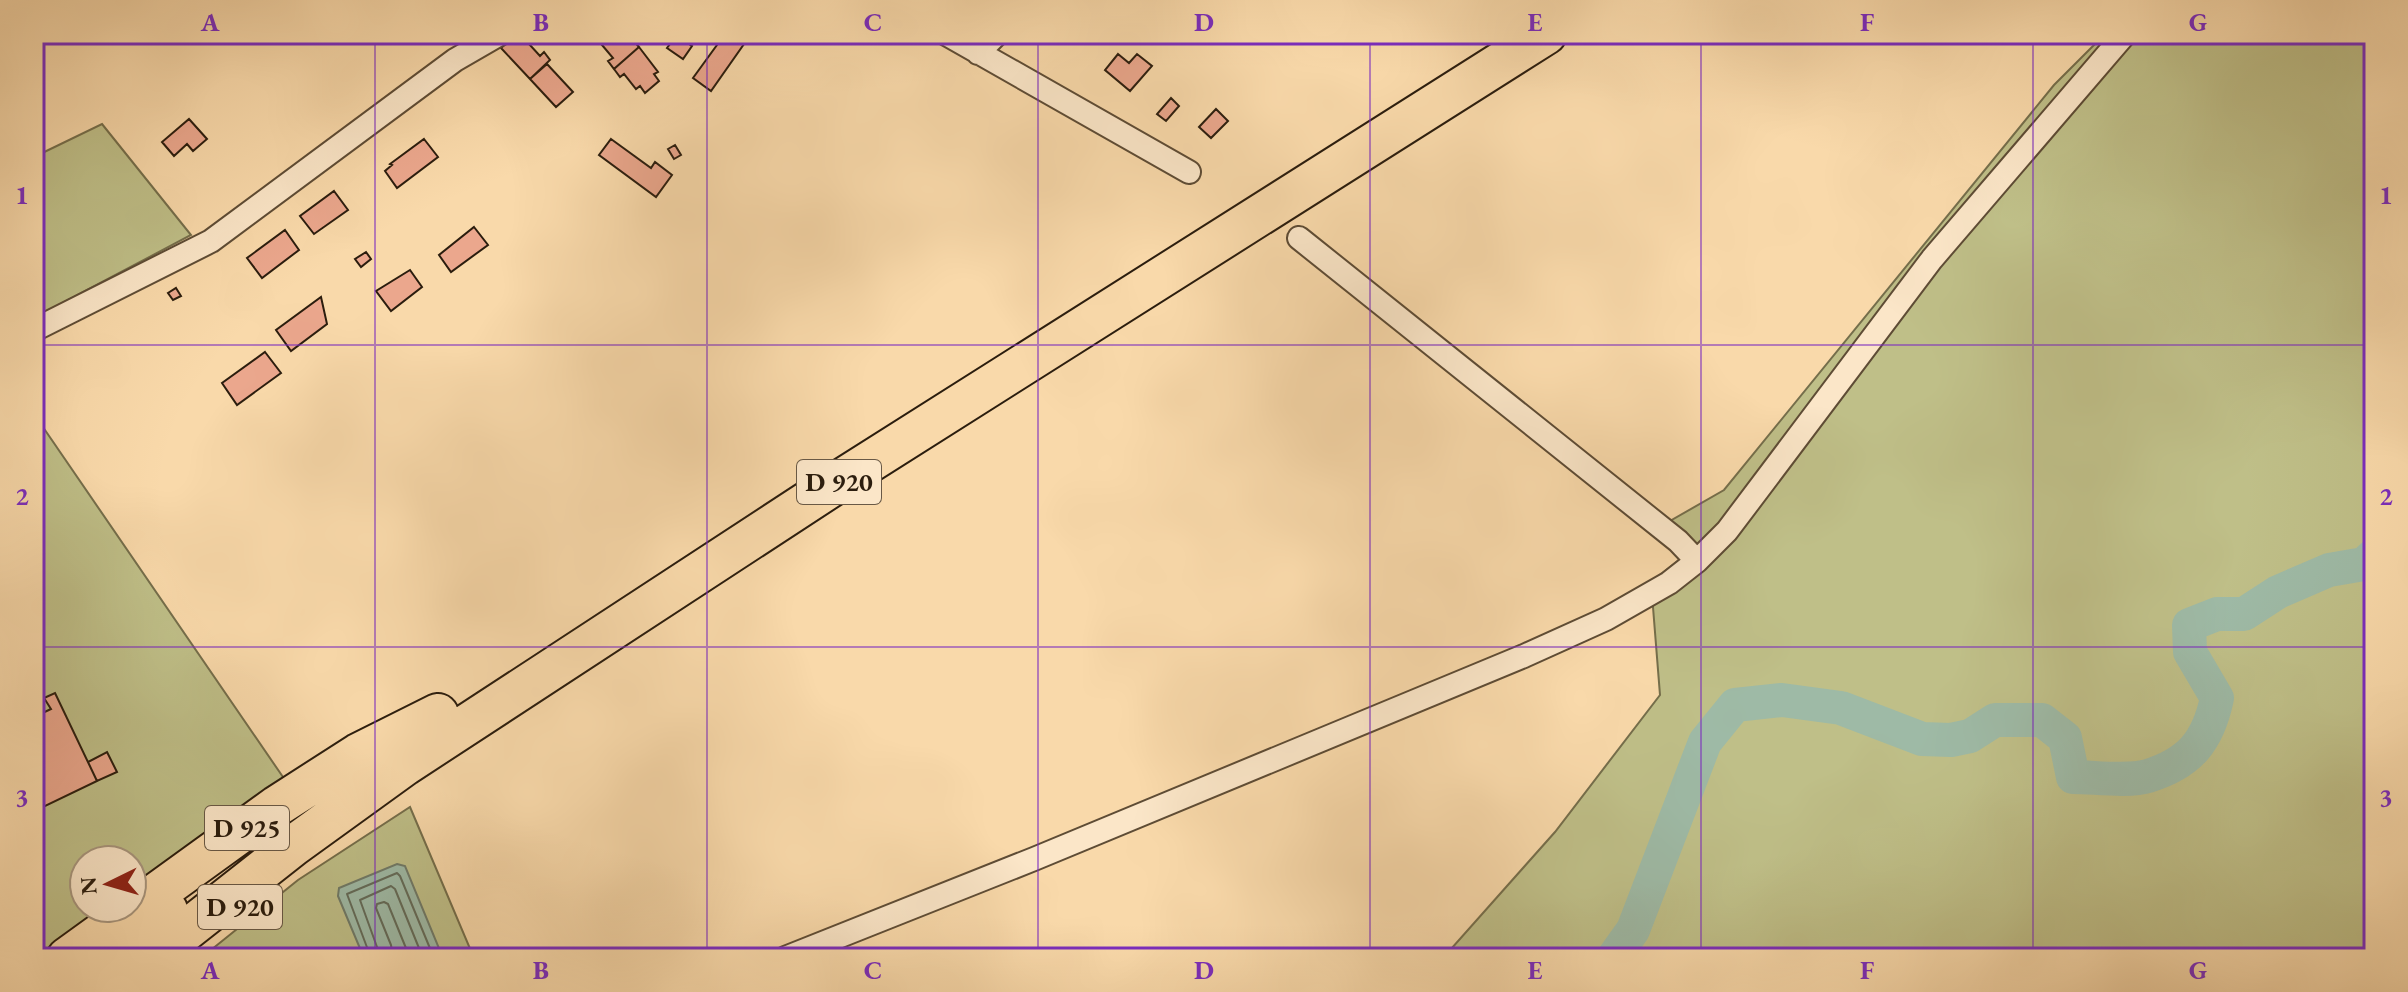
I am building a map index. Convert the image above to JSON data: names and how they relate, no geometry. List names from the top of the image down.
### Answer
{
  "streets": {
    "highway": ["D 920", "D 925"]
  },
  "crossings": [
    ["D 920", "D 925"]
  ],
  "north": "left",
  "grid": {
    "columns": [
      "A",
      "B",
      "C",
      "D",
      "E",
      "F",
      "G"
    ],
    "rows": ["1", "2", "3"]
  }
}
